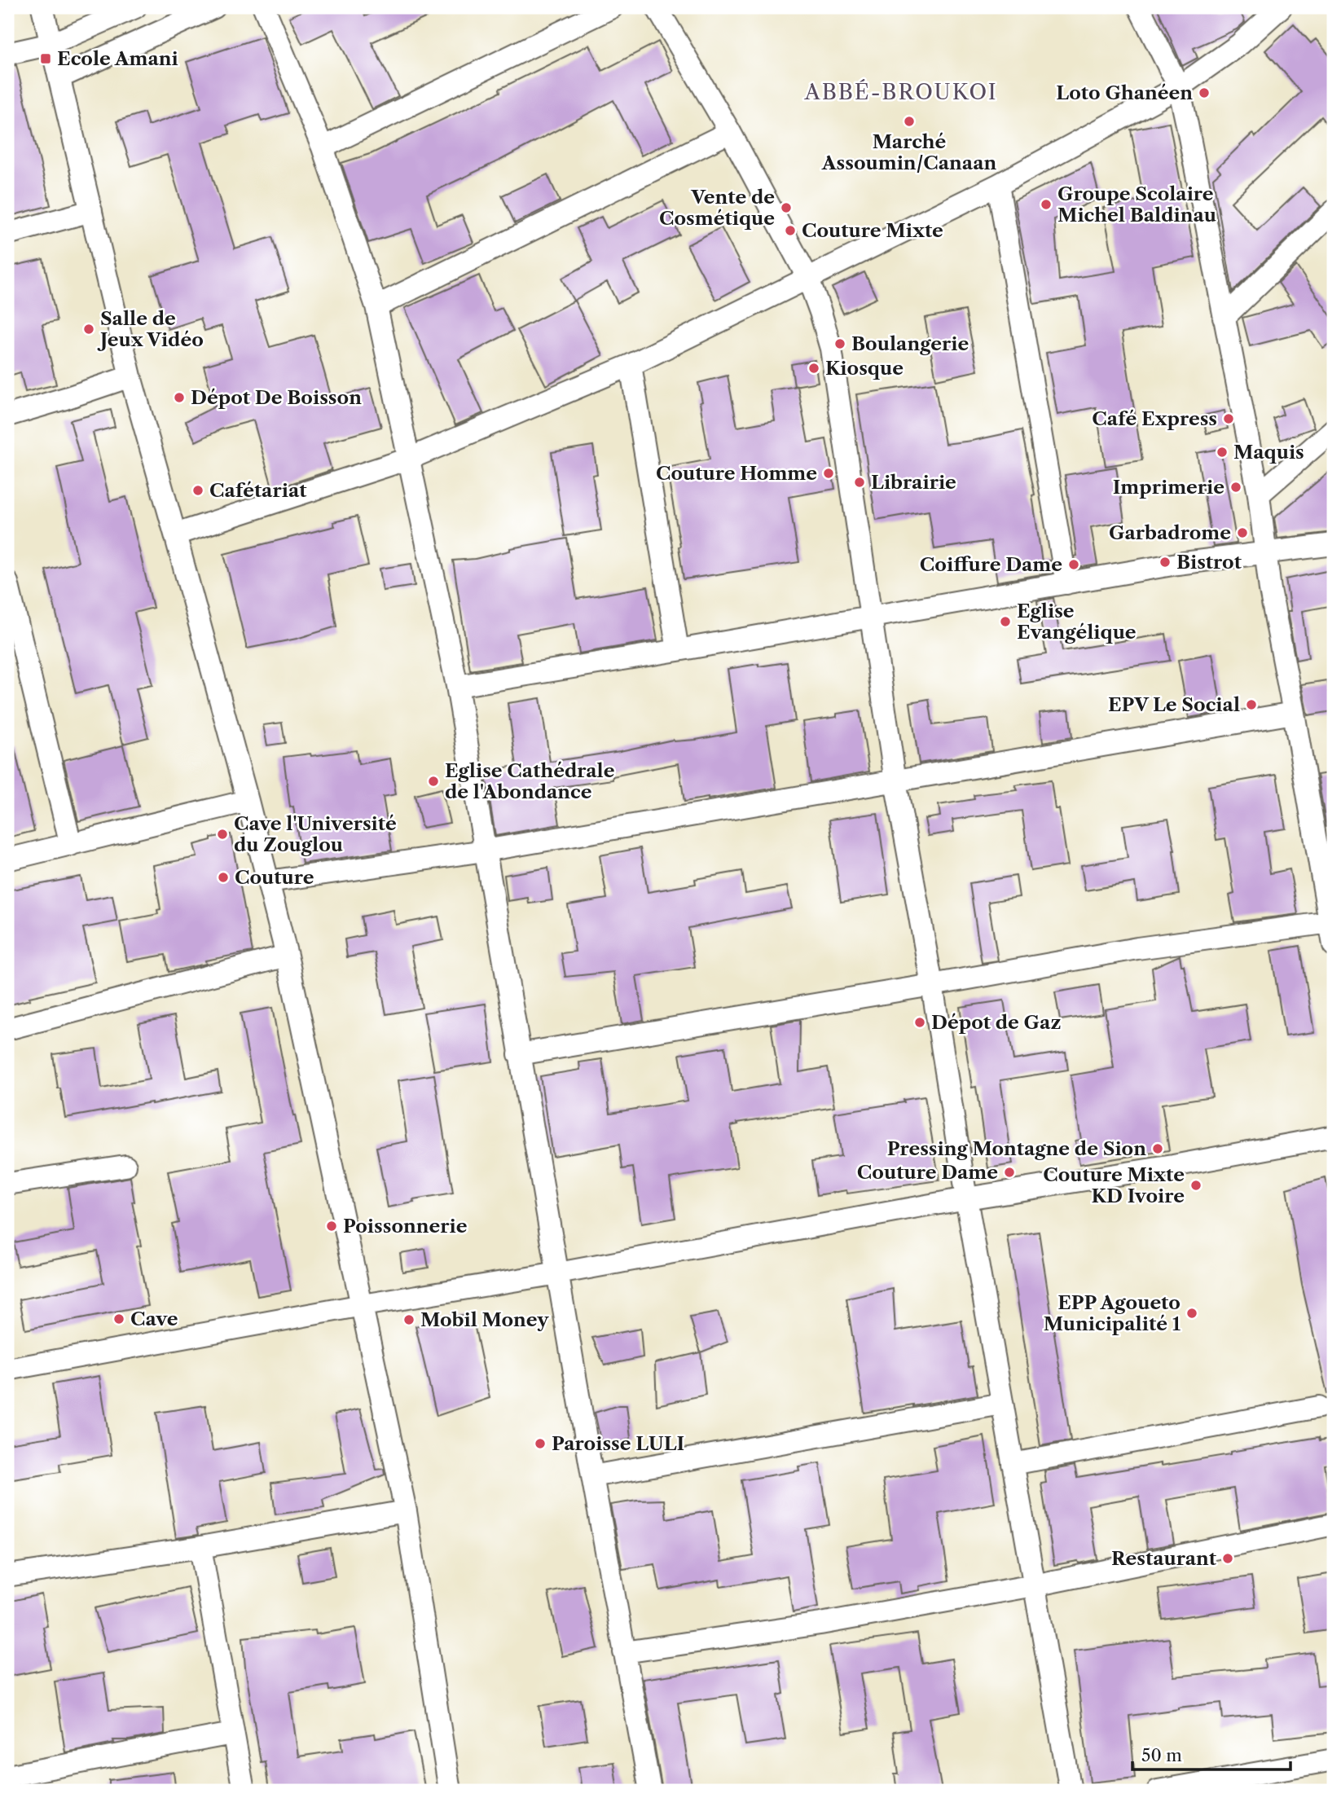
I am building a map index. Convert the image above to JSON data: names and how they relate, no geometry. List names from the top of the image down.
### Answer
{
  "districts": ["ABBÉ-BROUKOI"],
  "places": {
    "transit": ["Ecole Amani"],
    "other": [
      "Loto Ghanéen",
      "Marché Assoumin/Canaan",
      "Groupe Scolaire Michel Baldinau",
      "Vente de Cosmétique",
      "Couture Mixte",
      "Salle de Jeux Vidéo",
      "Boulangerie",
      "Kiosque",
      "Dépot De Boisson",
      "Café Express",
      "Maquis",
      "Couture Homme",
      "Librairie",
      "Imprimerie",
      "Cafétariat",
      "Garbadrome",
      "Bistrot",
      "Coiffure Dame",
      "Eglise Evangélique",
      "EPV Le Social",
      "Eglise Cathédrale de l'Abondance",
      "Cave l'Université du Zouglou",
      "Couture",
      "Dépot de Gaz",
      "Pressing Montagne de Sion",
      "Couture Dame",
      "Couture Mixte KD Ivoire",
      "Poissonnerie",
      "EPP Agoueto Municipalité 1",
      "Cave",
      "Mobil Money",
      "Paroisse LULI",
      "Restaurant"
    ]
  },
  "scale_bar": "50 m"
}
